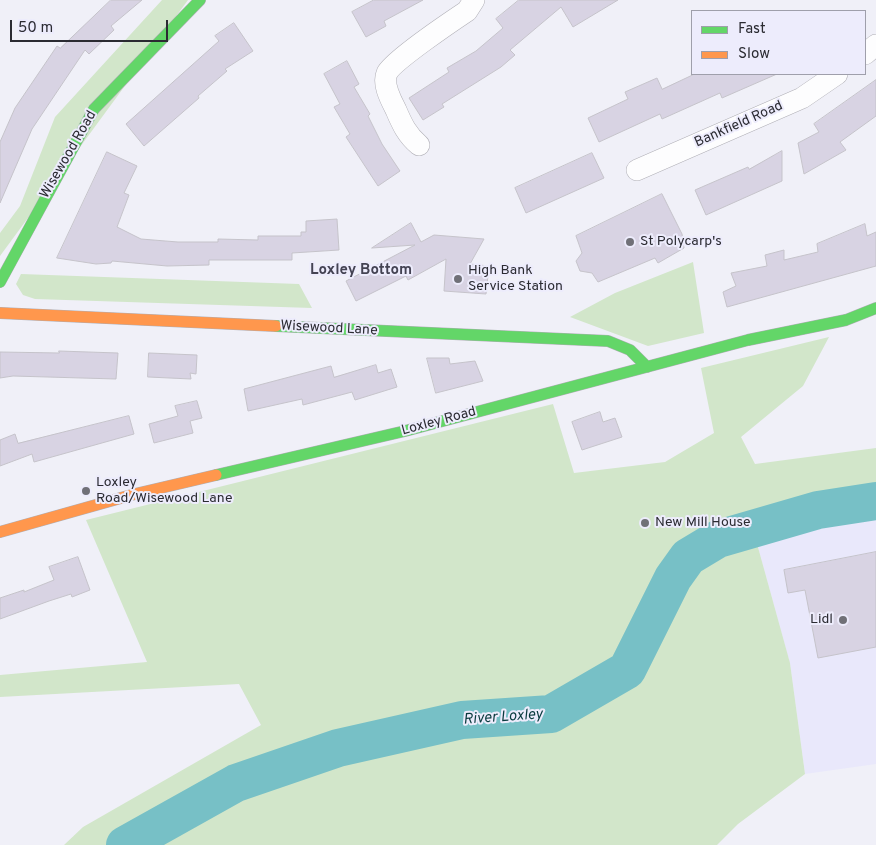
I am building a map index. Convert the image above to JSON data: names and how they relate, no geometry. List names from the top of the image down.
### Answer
{
  "streets": {
    "street": [
      "Bankfield Road",
      "Wisewood Road",
      "Wisewood Lane",
      "Loxley Road"
    ]
  },
  "crossings": [
    ["Wisewood Lane", "Loxley Road"]
  ],
  "districts": ["Loxley Bottom"],
  "water": ["River Loxley"],
  "places": [
    "St Polycarp's",
    "High Bank Service Station",
    "Loxley Road/Wisewood Lane",
    "New Mill House",
    "Lidl"
  ],
  "legend": ["Fast", "Slow"],
  "scale_bar": "50 m"
}
